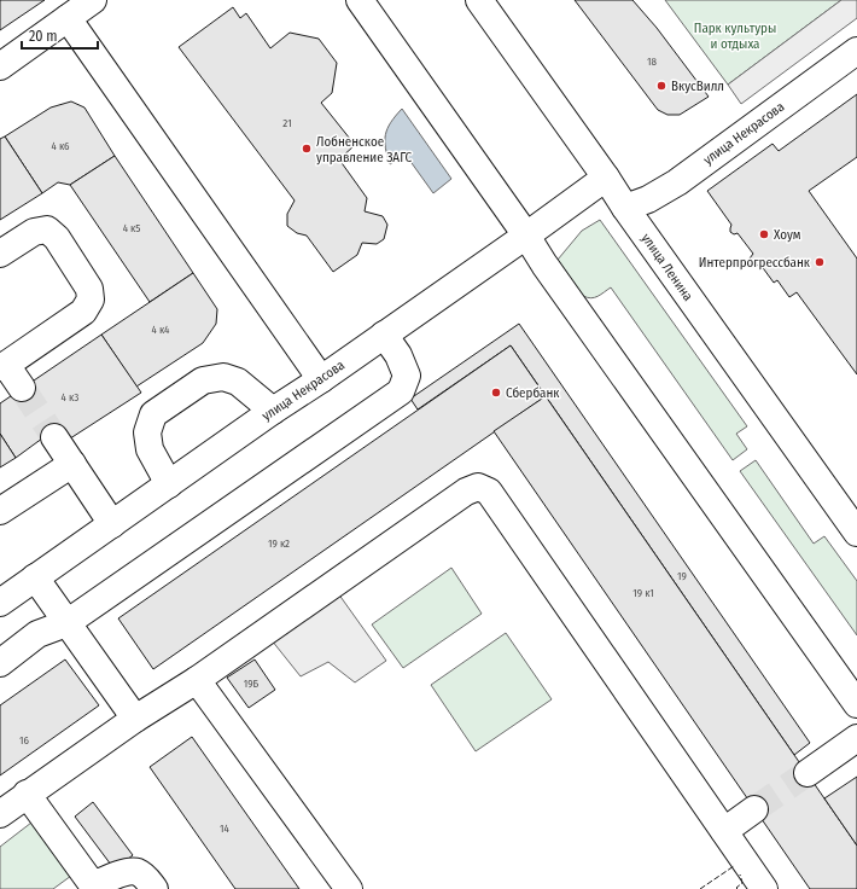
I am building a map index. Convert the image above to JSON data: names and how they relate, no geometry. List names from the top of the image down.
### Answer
{
  "streets": {
    "street": ["улица Некрасова", "улица Ленина"]
  },
  "crossings": [
    ["улица Некрасова", "улица Ленина"]
  ],
  "parks": ["Парк культуры и отдыха"],
  "places": [
    "ВкусВилл",
    "Лобненское управление ЗАГС",
    "Хоум",
    "Интерпрогрессбанк",
    "Сбербанк"
  ],
  "house_numbers": [
    "18",
    "21",
    "4 к6",
    "4 к5",
    "4 к4",
    "4 к3",
    "19 к2",
    "19",
    "19 к1",
    "19Б",
    "16",
    "14"
  ],
  "scale_bar": "20 m"
}
